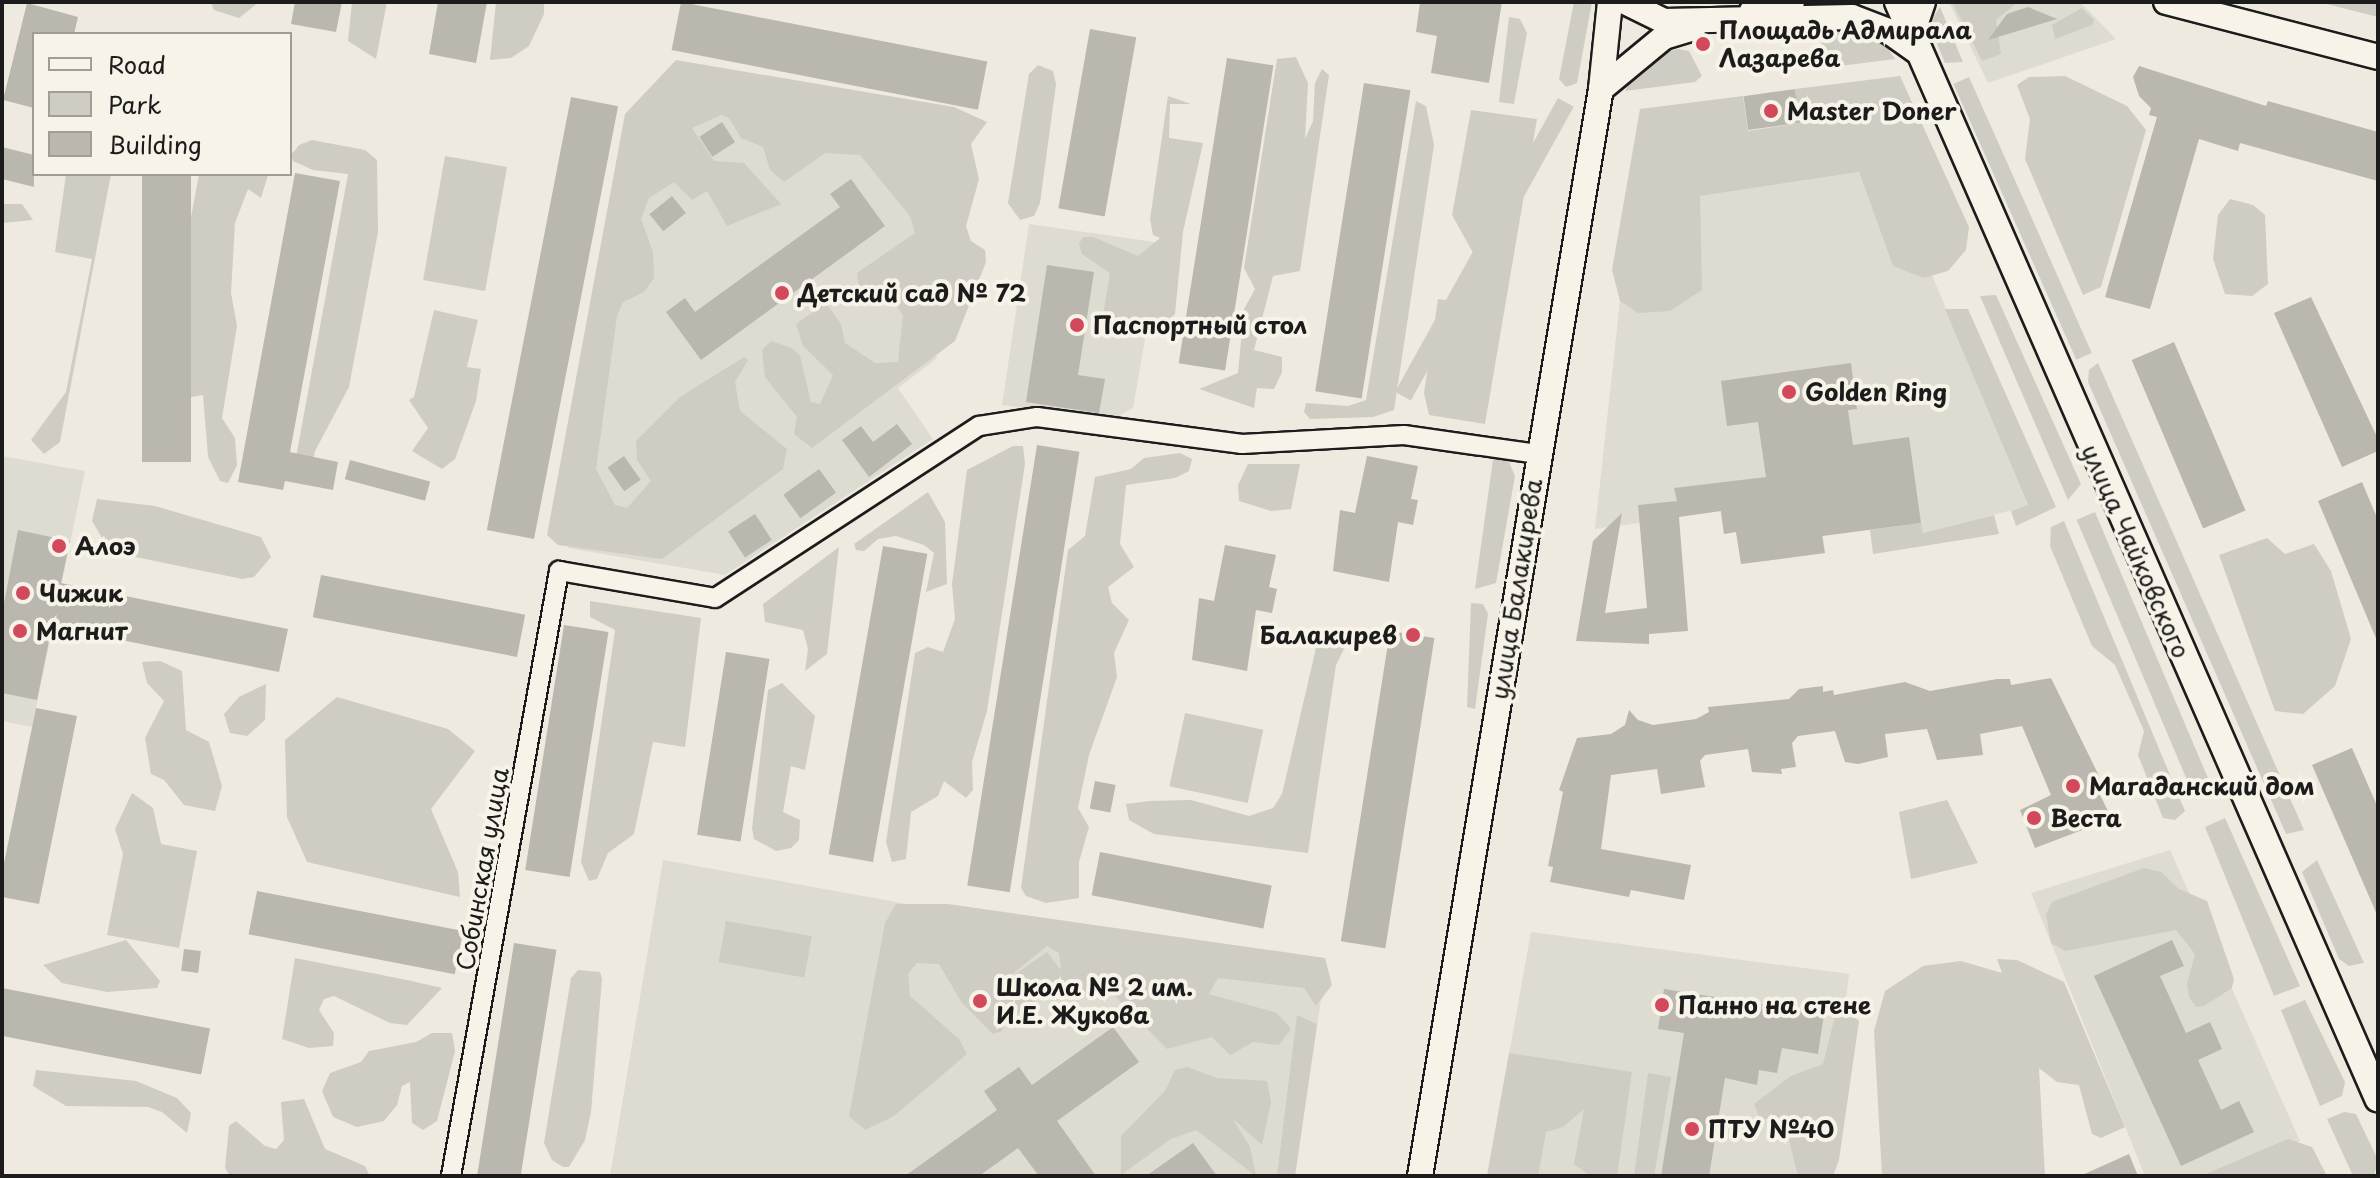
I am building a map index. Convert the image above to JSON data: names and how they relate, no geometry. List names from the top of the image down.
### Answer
{
  "streets": {
    "main road": ["улица Чайковского"],
    "street": ["улица Балакирева", "Собинская улица"]
  },
  "crossings": [
    ["улица Балакирева", "Собинская улица"]
  ],
  "places": [
    "Площадь Адмирала Лазарева",
    "Master Doner",
    "Детский сад № 72",
    "Паспортный стол",
    "Golden Ring",
    "Алоэ",
    "Чижик",
    "Магнит",
    "Балакирев",
    "Магаданский дом",
    "Веста",
    "Школа № 2 им. И.Е. Жукова",
    "Панно на стене",
    "ПТУ №40"
  ],
  "legend": ["Road", "Park", "Building"]
}
